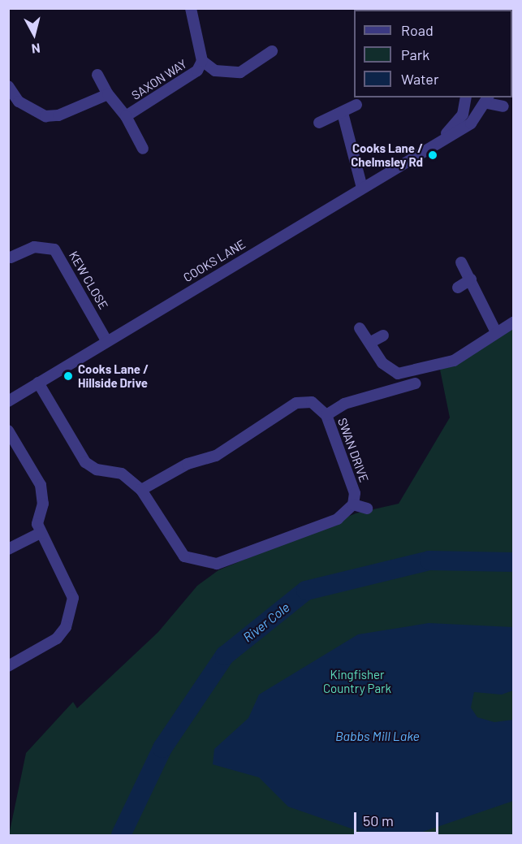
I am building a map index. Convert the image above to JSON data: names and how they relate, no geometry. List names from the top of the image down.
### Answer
{
  "streets": {
    "street": [
      "SAXON WAY",
      "COOKS LANE",
      "KEW CLOSE",
      "SWAN DRIVE"
    ]
  },
  "crossings": [
    ["COOKS LANE", "KEW CLOSE"]
  ],
  "water": ["River Cole", "Babbs Mill Lake"],
  "parks": ["Kingfisher Country Park"],
  "places": ["Cooks Lane / Chelmsley Rd", "Cooks Lane / Hillside Drive"],
  "legend": ["Road", "Park", "Water"],
  "scale_bar": "50 m",
  "north": "bottom"
}
